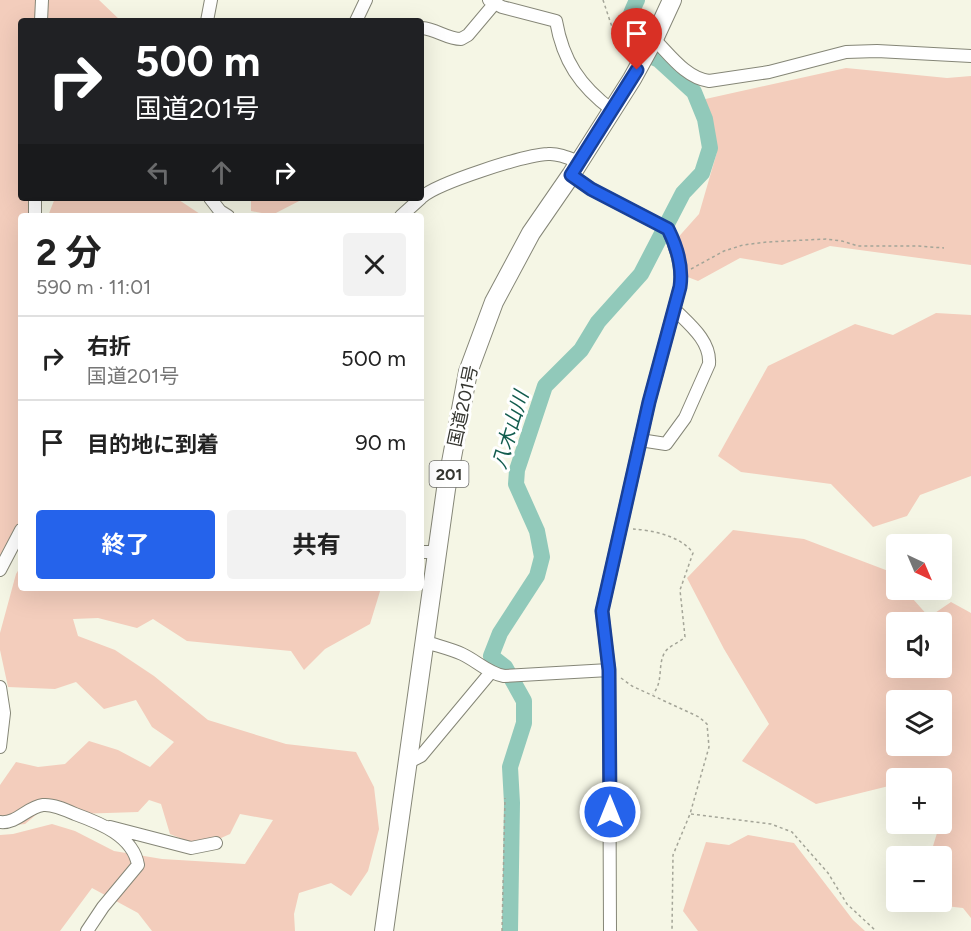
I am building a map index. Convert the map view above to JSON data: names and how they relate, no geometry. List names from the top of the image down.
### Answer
{
  "streets": {
    "highway": ["国道201号", "201"]
  },
  "water": ["八木山川"],
  "north": "bottom right",
  "page": {
    "turn": ["500 m", "国道201号"],
    "heading": ["2 分", "590 m · 11:01"],
    "list": [
      {
        "name": "右折",
        "note": "国道201号",
        "value": "500 m"
      },
      {
        "name": "目的地に到着",
        "value": "90 m"
      }
    ],
    "buttons": ["終了", "共有"],
    "map_buttons": ["+", "−"]
  }
}
